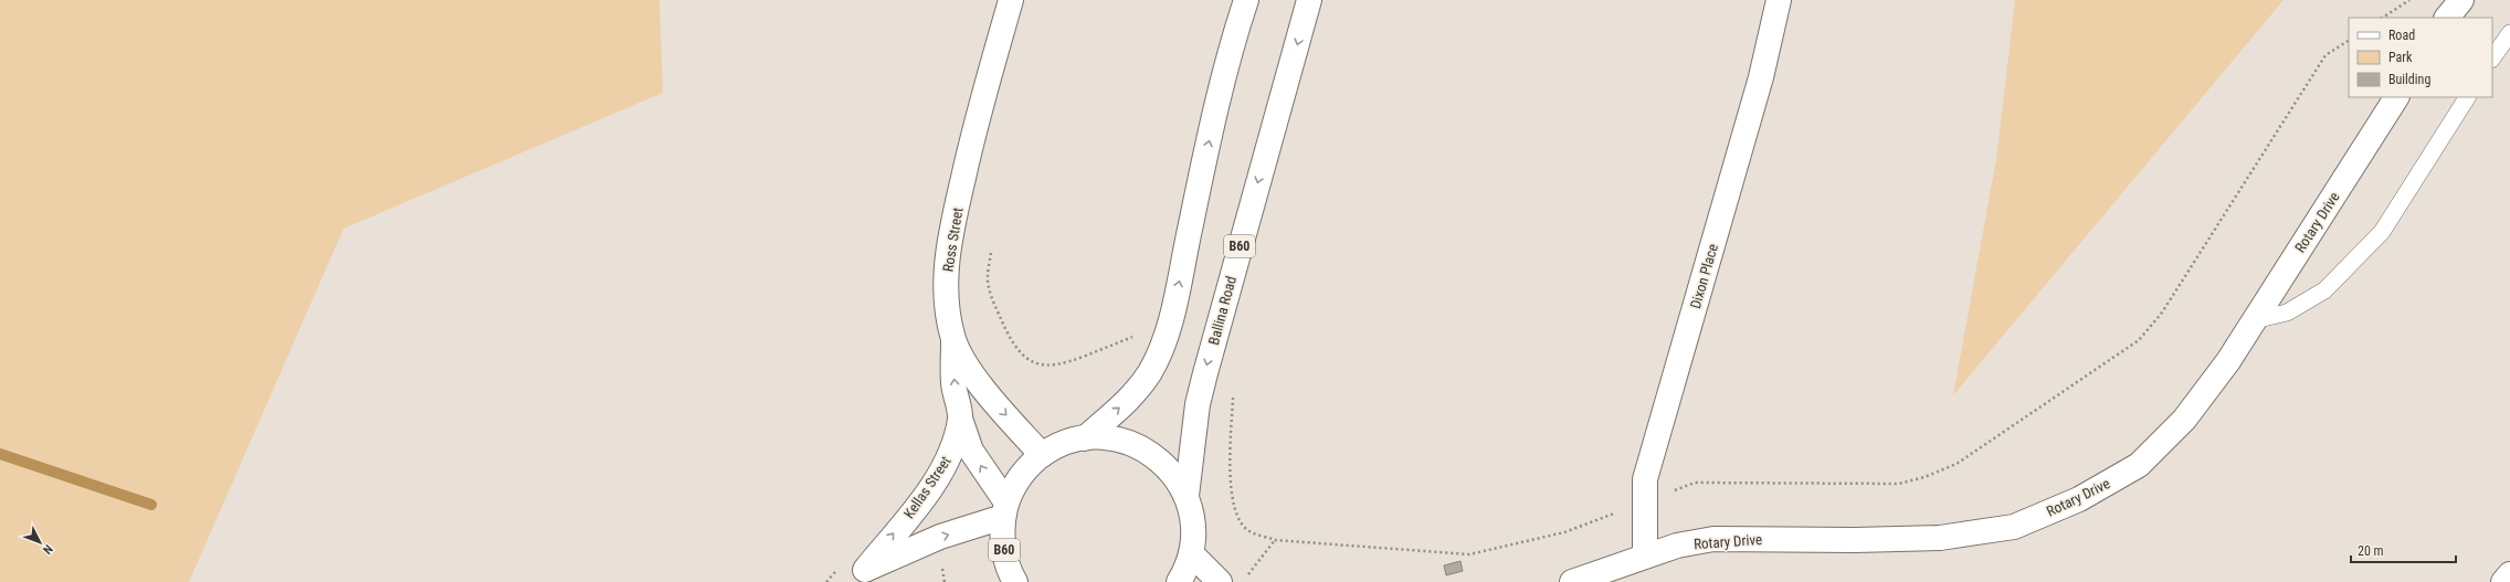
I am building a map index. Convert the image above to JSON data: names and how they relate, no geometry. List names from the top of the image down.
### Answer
{
  "streets": {
    "main road": [
      "Rotary Drive",
      "Ross Street",
      "B60",
      "Dixon Place",
      "Ballina Road",
      "Kellas Street"
    ]
  },
  "crossings": [
    ["Rotary Drive", "Dixon Place"],
    ["Ross Street", "B60"],
    ["Ross Street", "Kellas Street"],
    ["B60", "Ballina Road"],
    ["B60", "Kellas Street"]
  ],
  "one_way": ["Kellas Street"],
  "legend": ["Road", "Park", "Building"],
  "scale_bar": "20 m",
  "north": "bottom right"
}
